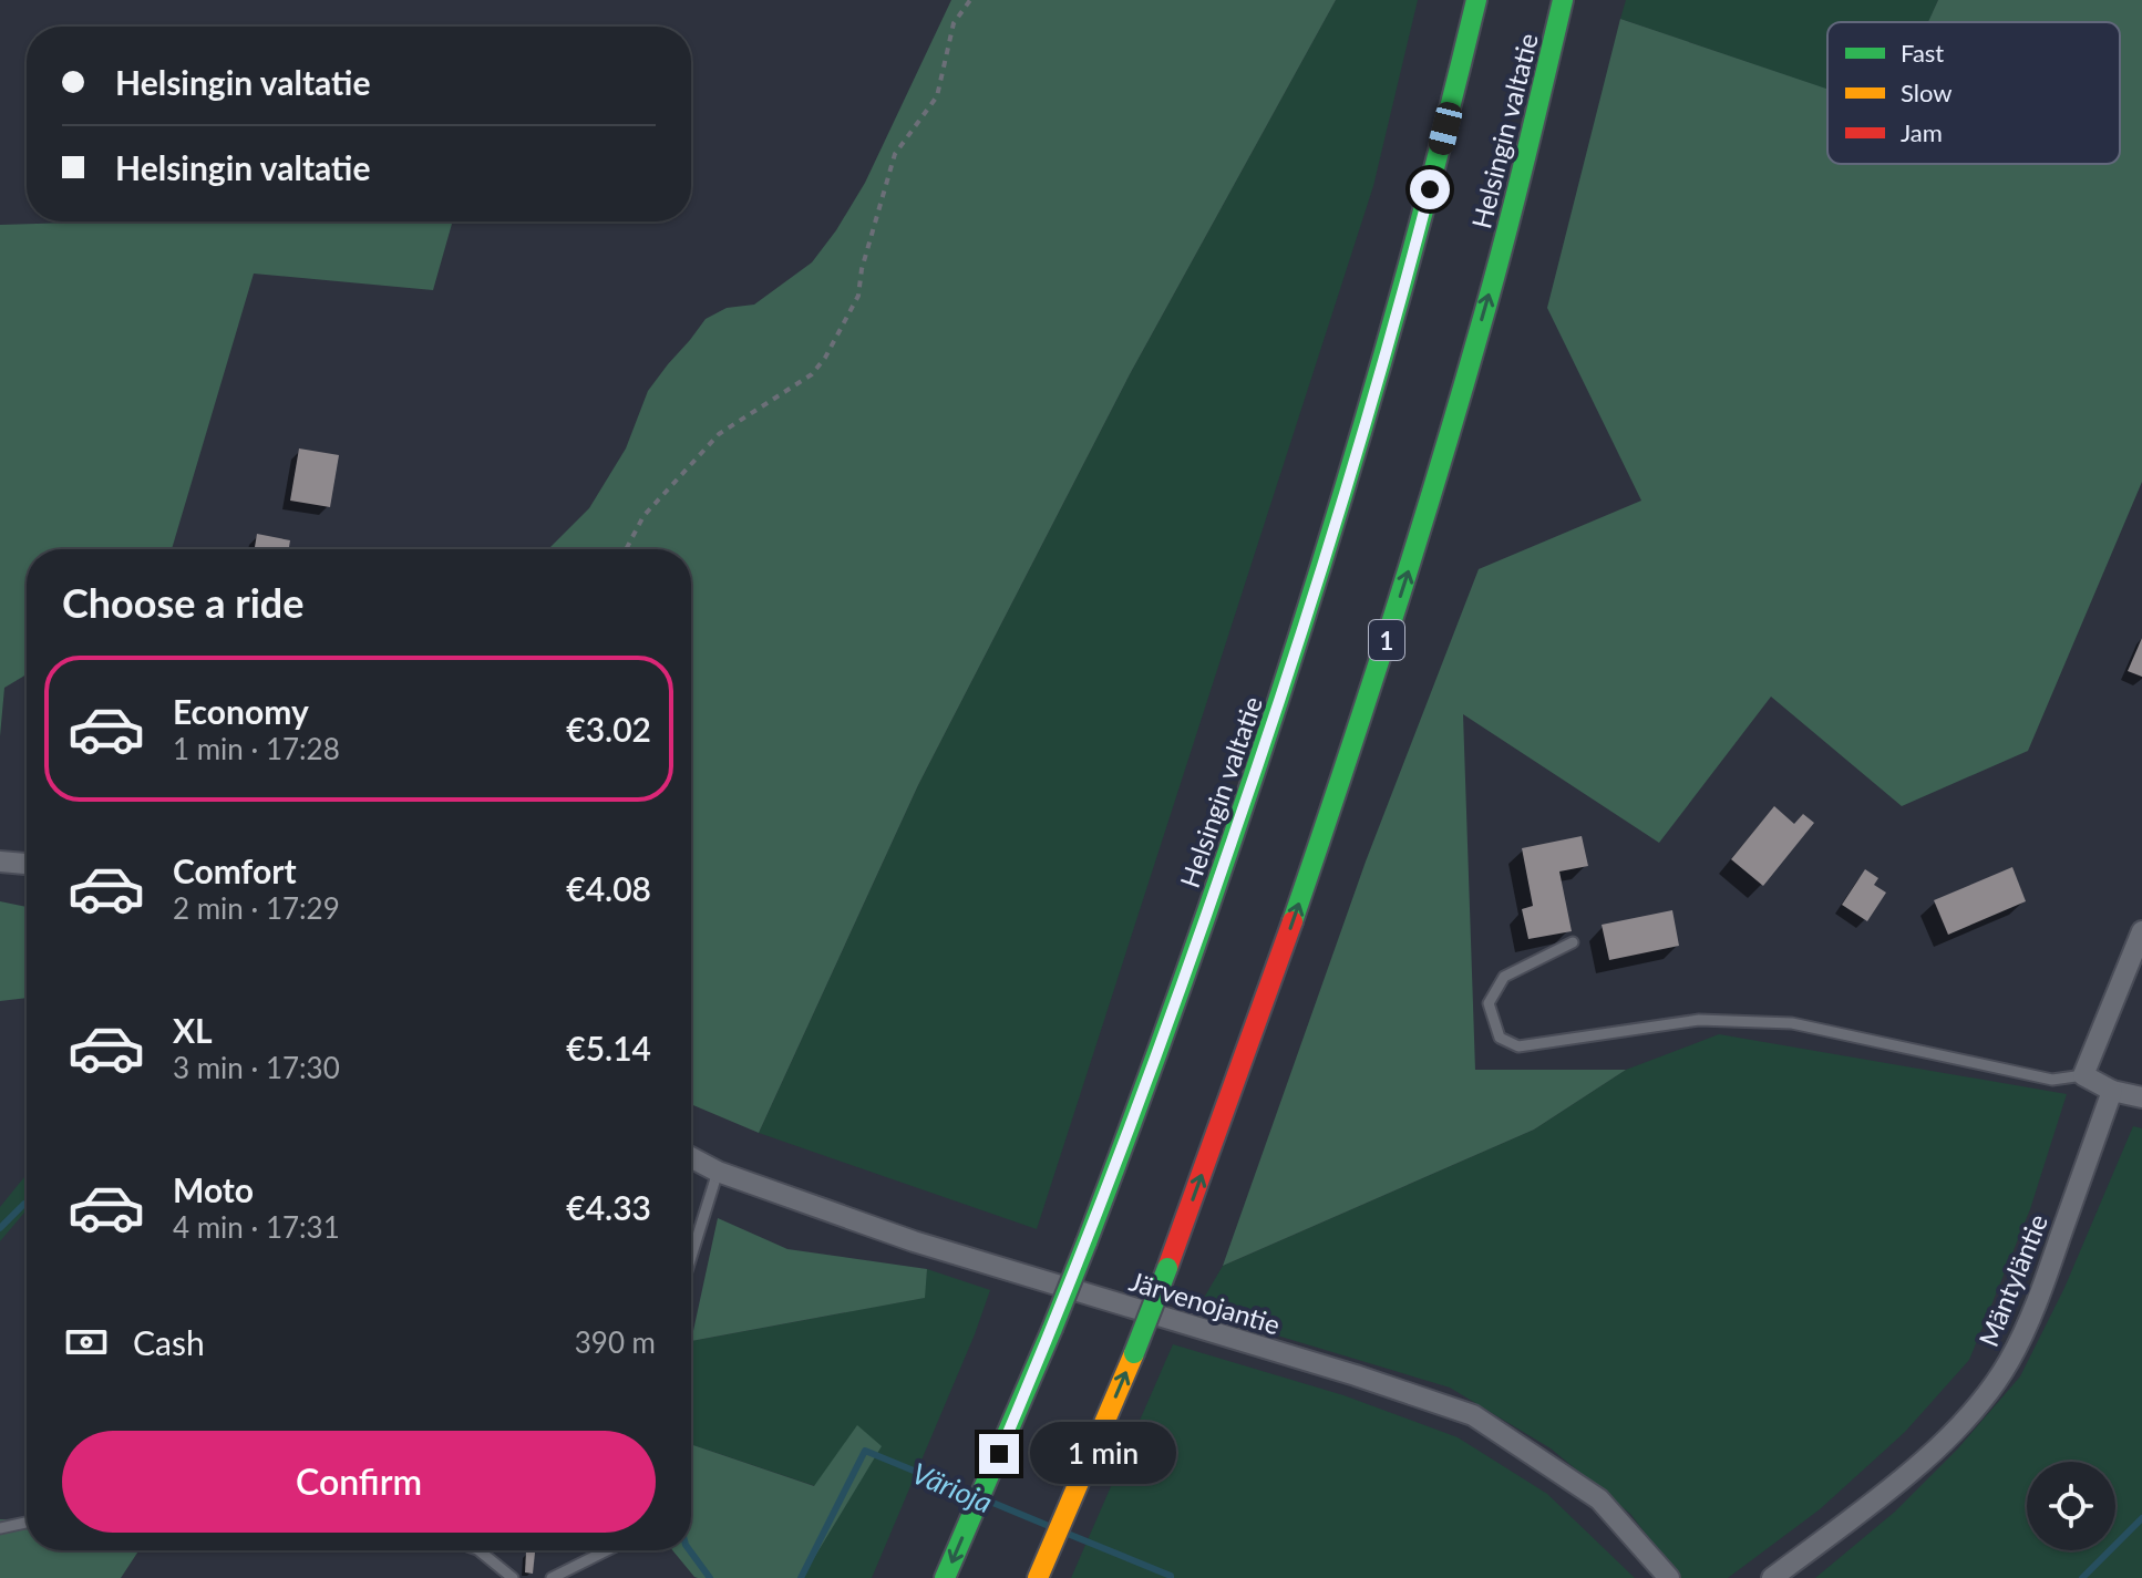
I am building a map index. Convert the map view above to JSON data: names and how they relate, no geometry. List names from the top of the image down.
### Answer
{
  "streets": {
    "highway": ["Helsingin valtatie", "1"],
    "street": ["Mäntyläntie", "Järvenojantie"]
  },
  "water": ["Värioja"],
  "legend": ["Fast", "Slow", "Jam"],
  "page": {
    "banner": ["Helsingin valtatie", "Helsingin valtatie"],
    "heading": "Choose a ride",
    "list": [
      {
        "name": "Economy",
        "note": "1 min · 17:28",
        "value": "€3.02"
      },
      {
        "name": "Comfort",
        "note": "2 min · 17:29",
        "value": "€4.08"
      },
      {
        "name": "XL",
        "note": "3 min · 17:30",
        "value": "€5.14"
      },
      {
        "name": "Moto",
        "note": "4 min · 17:31",
        "value": "€4.33"
      }
    ],
    "pay": ["Cash", "390 m"],
    "buttons": "Confirm",
    "bubble": "1 min"
  }
}
